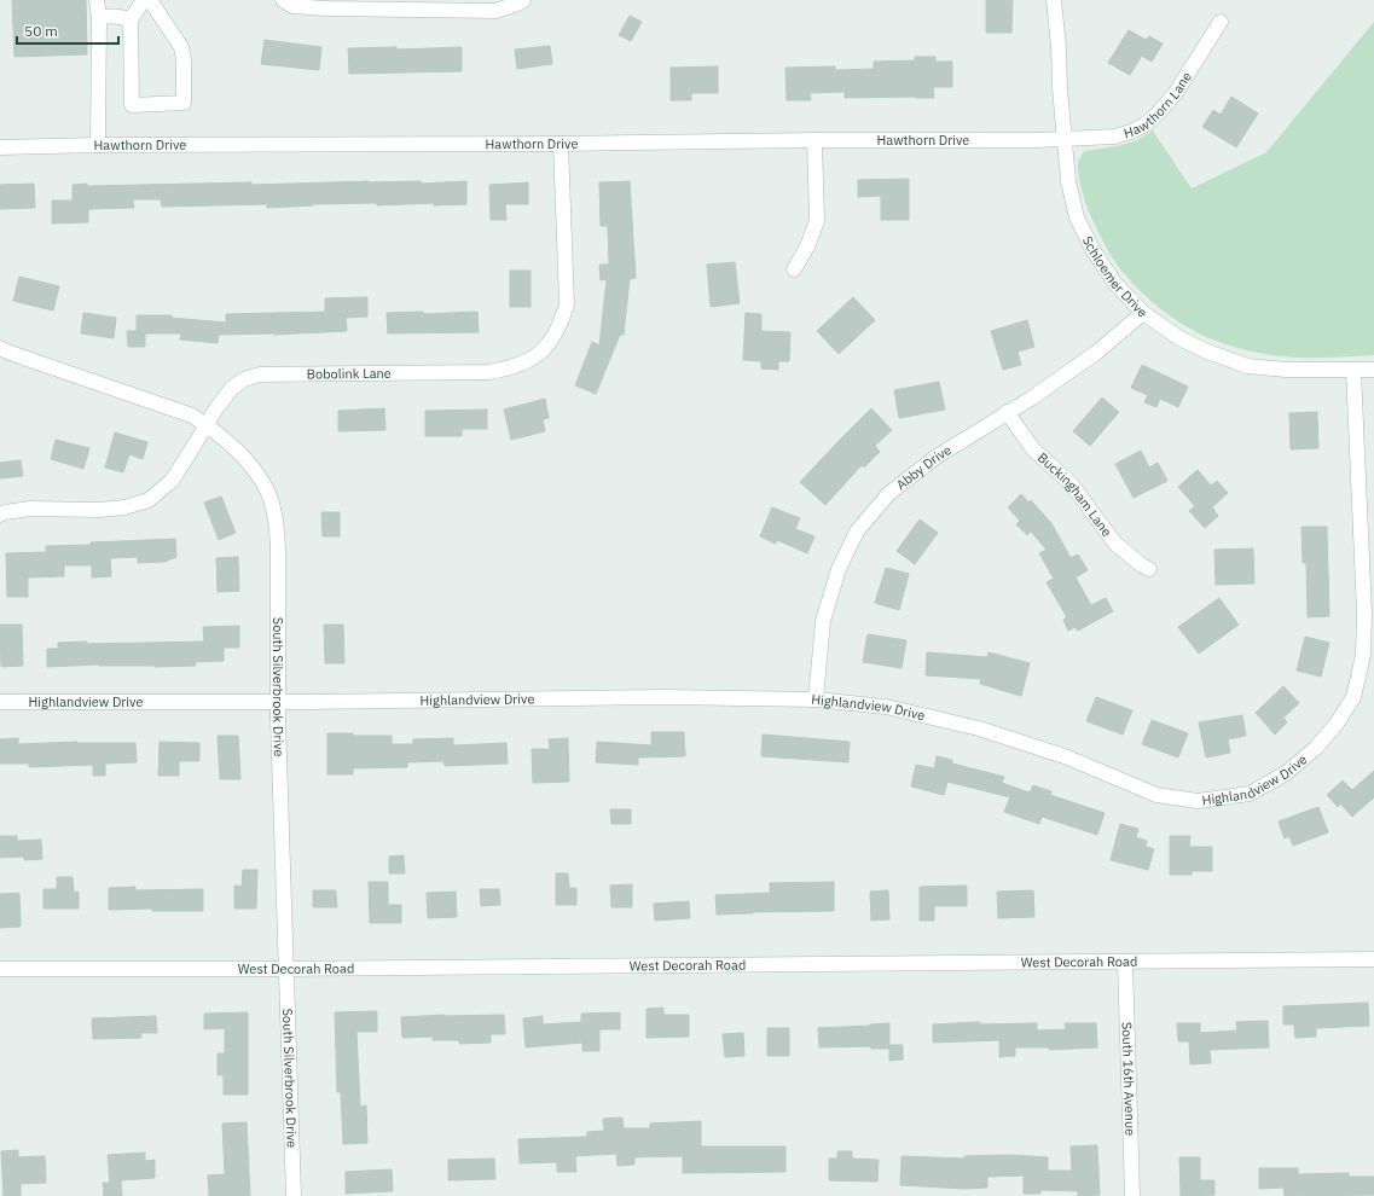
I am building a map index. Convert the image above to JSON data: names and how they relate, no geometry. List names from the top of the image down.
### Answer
{
  "streets": {
    "street": [
      "Hawthorn Lane",
      "Hawthorn Drive",
      "Schloemer Drive",
      "Bobolink Lane",
      "Abby Drive",
      "Buckingham Lane",
      "South Silverbrook Drive",
      "Highlandview Drive",
      "West Decorah Road",
      "South 16th Avenue"
    ]
  },
  "crossings": [
    ["Hawthorn Lane", "Hawthorn Drive"],
    ["Hawthorn Lane", "Schloemer Drive"],
    ["Hawthorn Drive", "Schloemer Drive"],
    ["Hawthorn Drive", "Bobolink Lane"],
    ["Schloemer Drive", "Abby Drive"],
    ["Schloemer Drive", "Highlandview Drive"],
    ["Bobolink Lane", "South Silverbrook Drive"],
    ["Abby Drive", "Buckingham Lane"],
    ["Abby Drive", "Highlandview Drive"],
    ["South Silverbrook Drive", "Highlandview Drive"],
    ["South Silverbrook Drive", "West Decorah Road"],
    ["West Decorah Road", "South 16th Avenue"]
  ],
  "scale_bar": "50 m"
}
